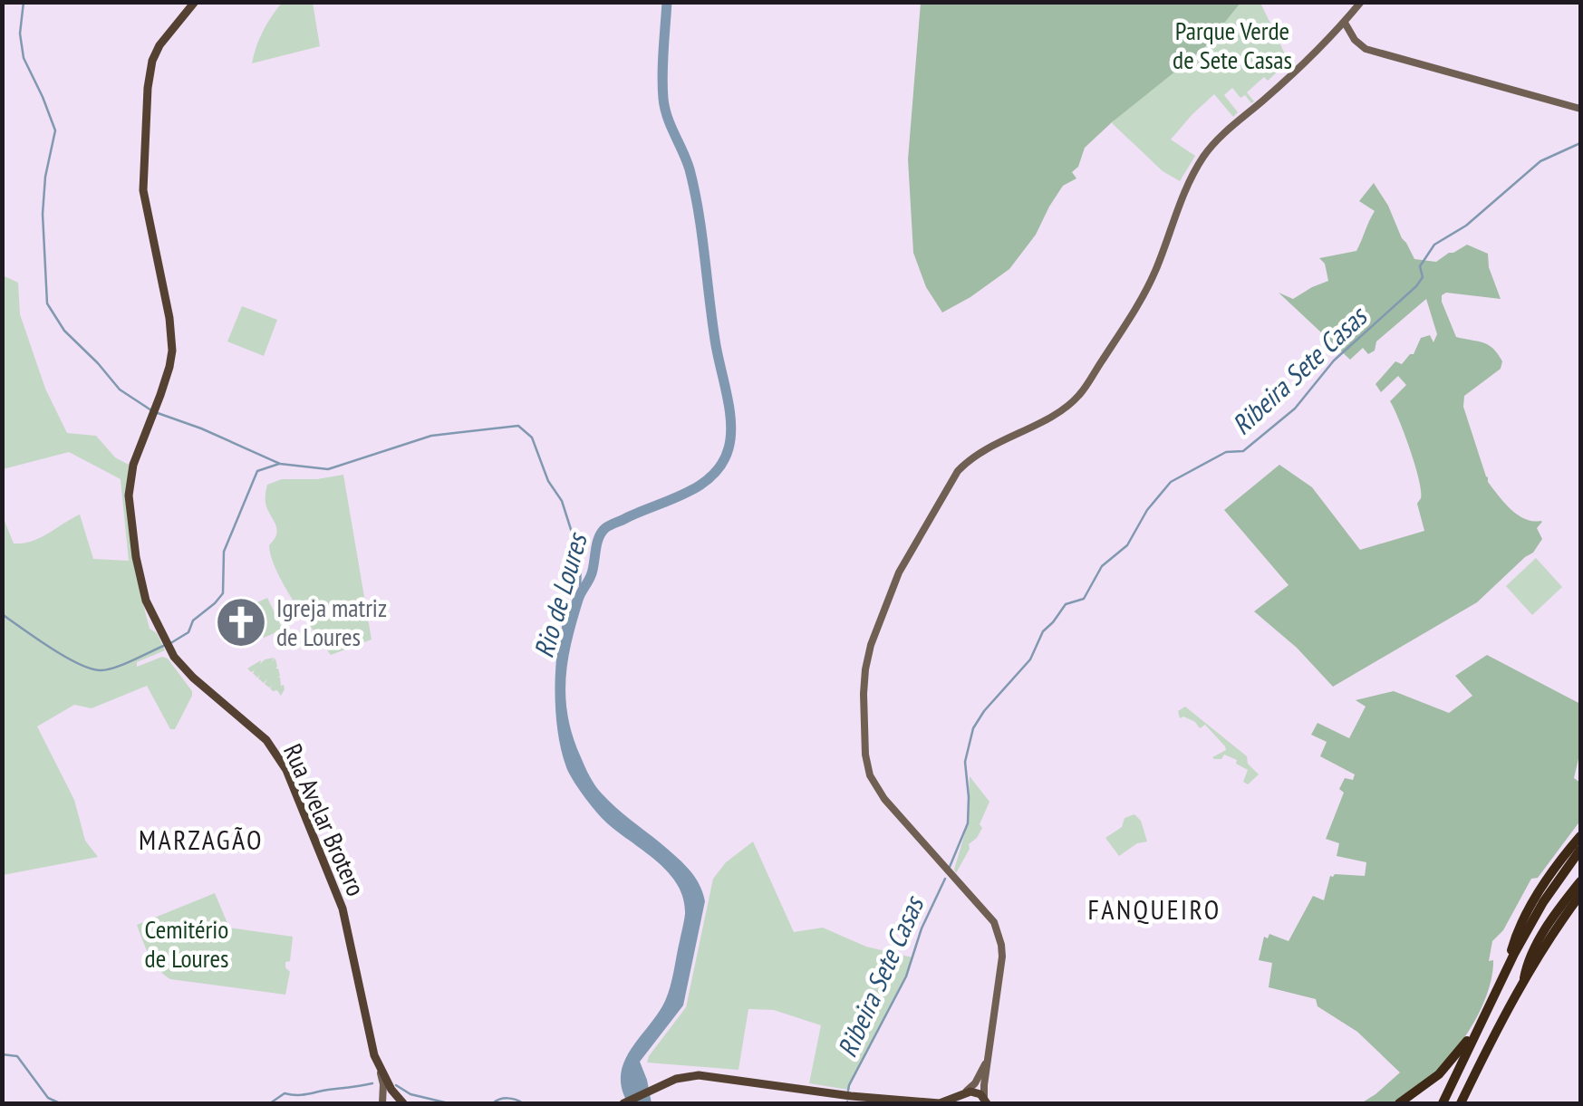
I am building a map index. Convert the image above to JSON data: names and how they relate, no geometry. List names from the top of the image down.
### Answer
{
  "streets": {
    "main road": ["Rua Avelar Brotero"]
  },
  "districts": ["MARZAGÃO", "FANQUEIRO"],
  "water": ["Ribeira Sete Casas", "Rio de Loures"],
  "parks": ["Parque Verde de Sete Casas", "Cemitério de Loures"],
  "places": {
    "church": ["Igreja matriz de Loures"]
  }
}
